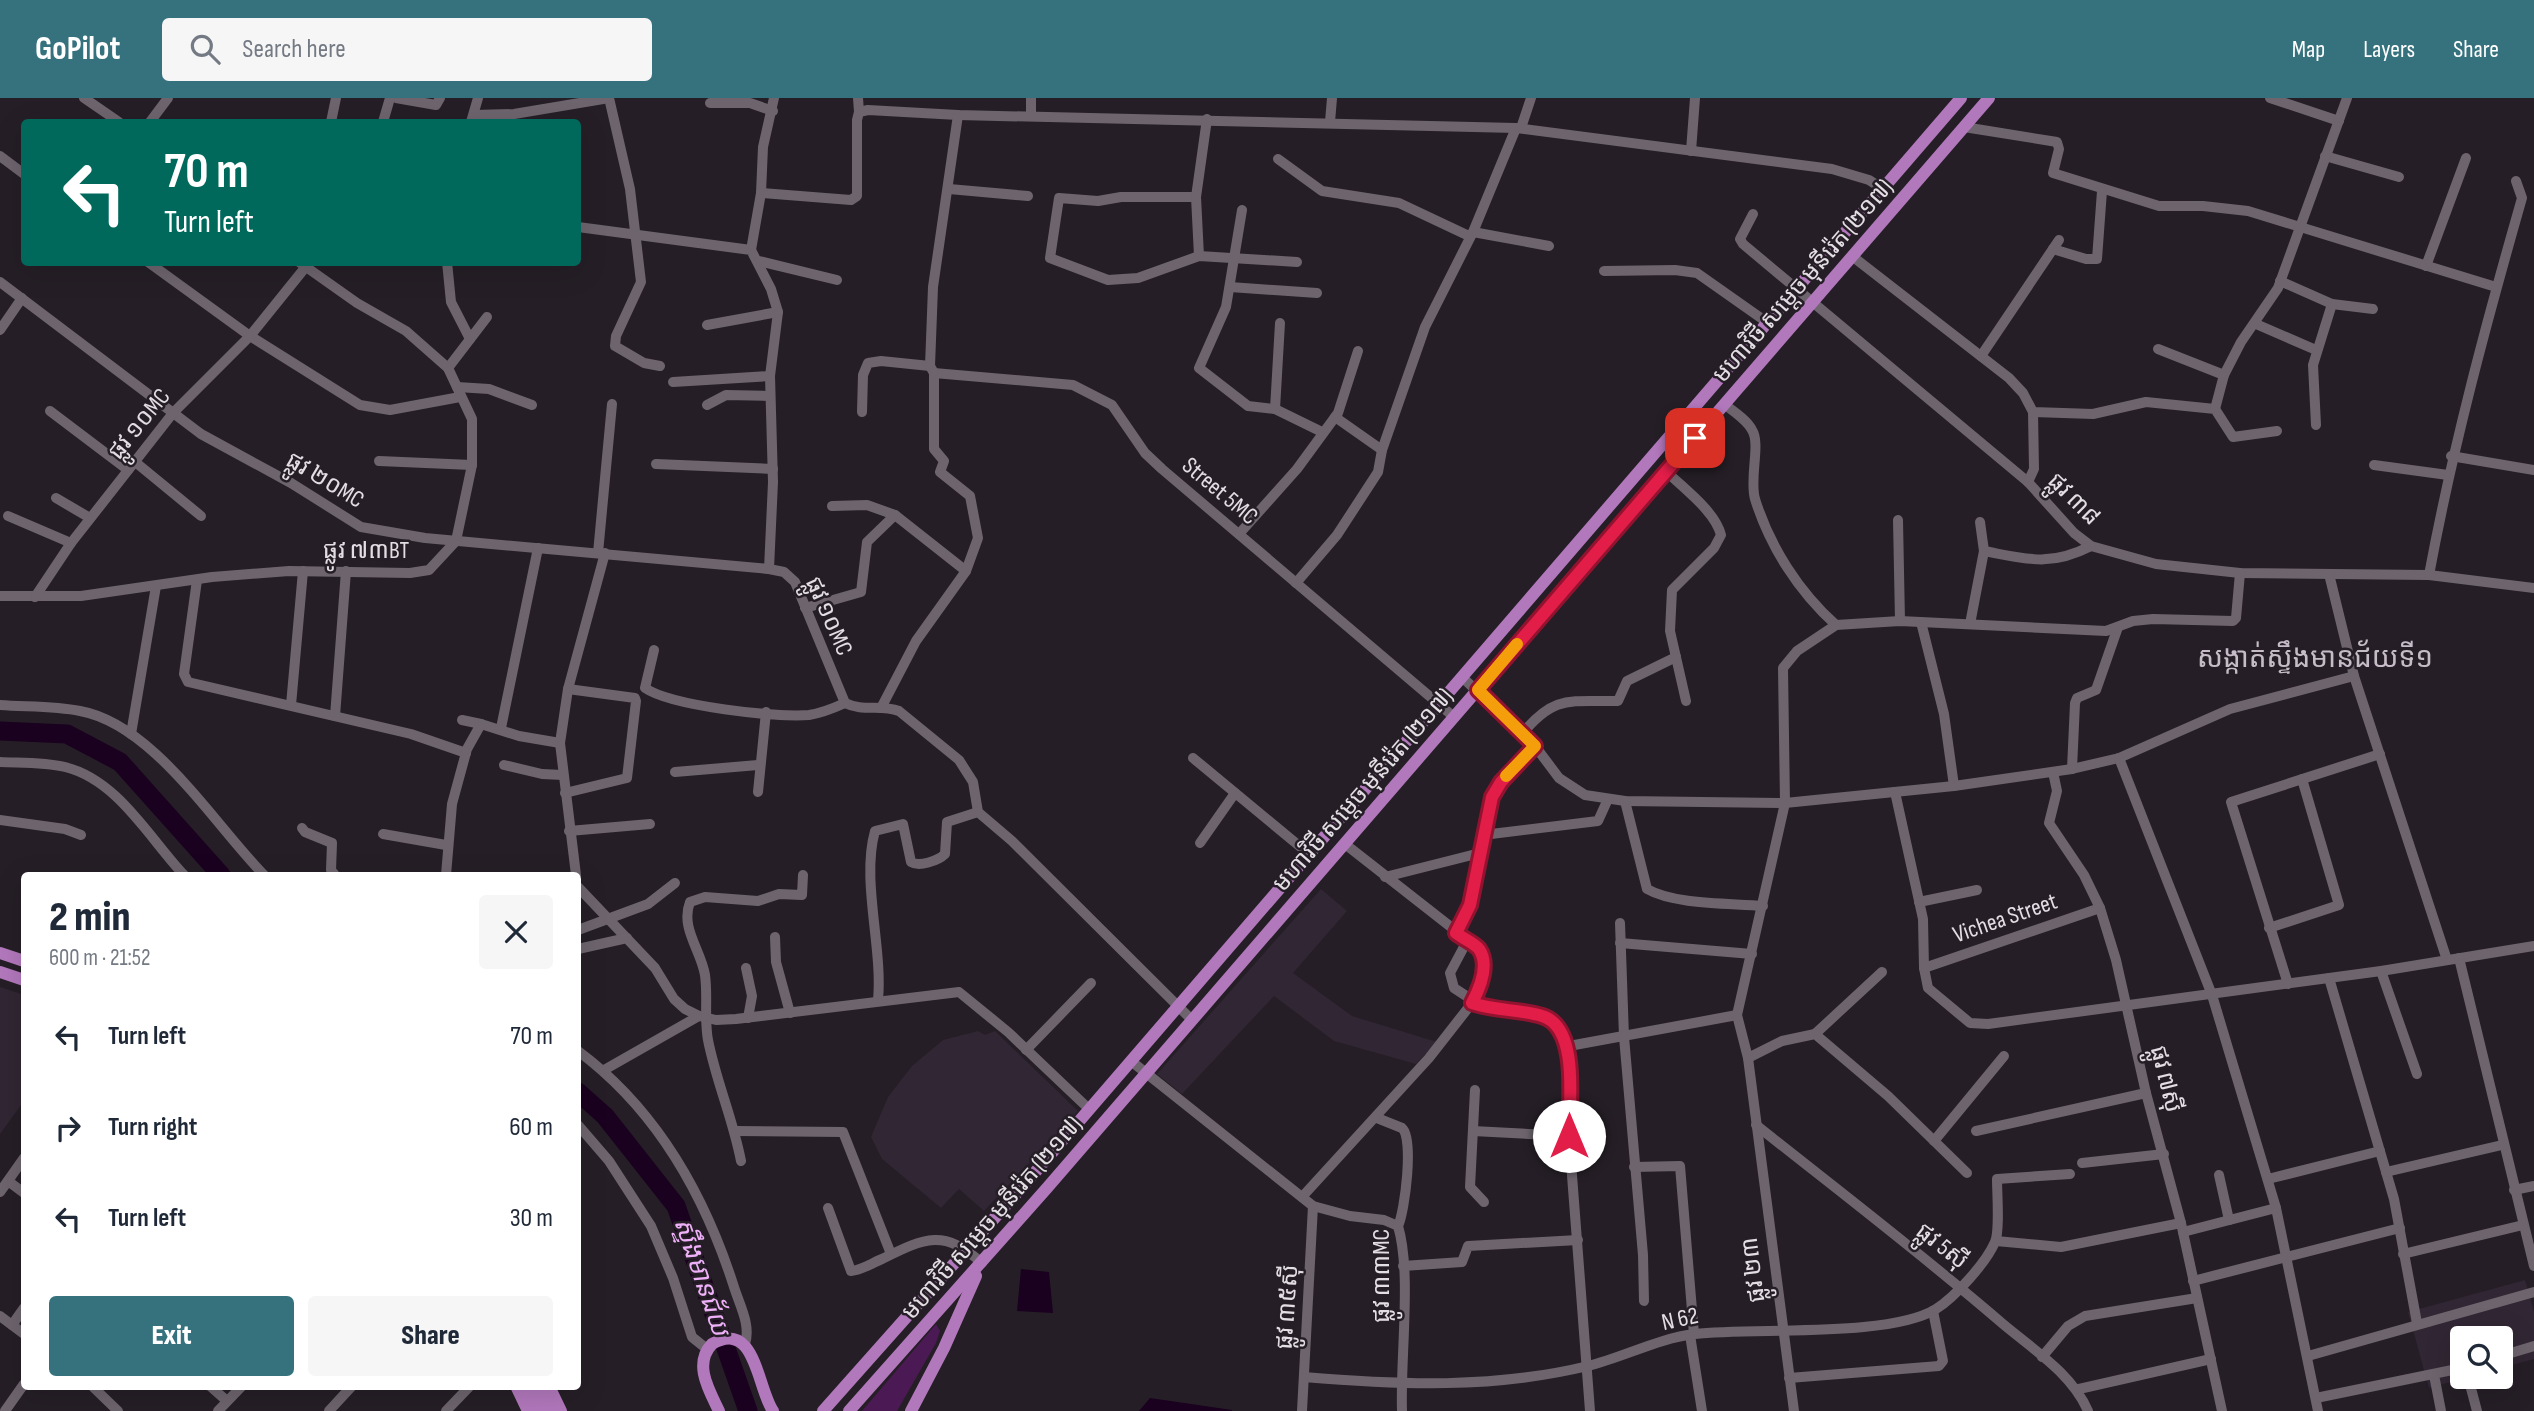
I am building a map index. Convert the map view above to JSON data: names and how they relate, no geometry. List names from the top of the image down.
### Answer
{
  "streets": {
    "main road": ["មហាវិថី សម្តេច មុនីរ៉េត (២១៧)"],
    "street": [
      "ផ្លូវ ១០MC",
      "ផ្លូវ ២០MC",
      "Street 5MC",
      "ផ្លូវ ៣៨",
      "ផ្លូវ ៧៣BT",
      "Vichea Street",
      "ផ្លូវ ៧ស៊ី",
      "ផ្លូវ 5ស៊ី",
      "ផ្លូវ ២៣",
      "ផ្លូវ ៣៣MC",
      "ផ្លូវ ៣៥ស៊ី",
      "N 62"
    ]
  },
  "crossings": [
    ["មហាវិថី សម្តេច មុនីរ៉េត (២១៧)", "Street 5MC"],
    ["មហាវិថី សម្តេច មុនីរ៉េត (២១៧)", "ផ្លូវ ៣៨"],
    ["ផ្លូវ ១០MC", "ផ្លូវ ២០MC"],
    ["ផ្លូវ ១០MC", "ផ្លូវ ៧៣BT"],
    ["ផ្លូវ ២០MC", "ផ្លូវ ៧៣BT"],
    ["Vichea Street", "ផ្លូវ ៧ស៊ី"],
    ["ផ្លូវ 5ស៊ី", "ផ្លូវ ២៣"],
    ["ផ្លូវ 5ស៊ី", "N 62"],
    ["ផ្លូវ ២៣", "N 62"],
    ["ផ្លូវ ៣៣MC", "N 62"],
    ["ផ្លូវ ៣៥ស៊ី", "N 62"]
  ],
  "districts": ["សង្កាត់ស្ទឹងមានជ័យទី១"],
  "water": ["ស្ទឹងមានជ័យ"],
  "page": {
    "header": "GoPilot",
    "search": "Search here",
    "nav": ["Map", "Layers", "Share"],
    "turn": ["70 m", "Turn left"],
    "heading": ["2 min", "600 m · 21:52"],
    "list": [
      {
        "name": "Turn left",
        "value": "70 m"
      },
      {
        "name": "Turn right",
        "value": "60 m"
      },
      {
        "name": "Turn left",
        "value": "30 m"
      }
    ],
    "buttons": ["Exit", "Share"]
  }
}
